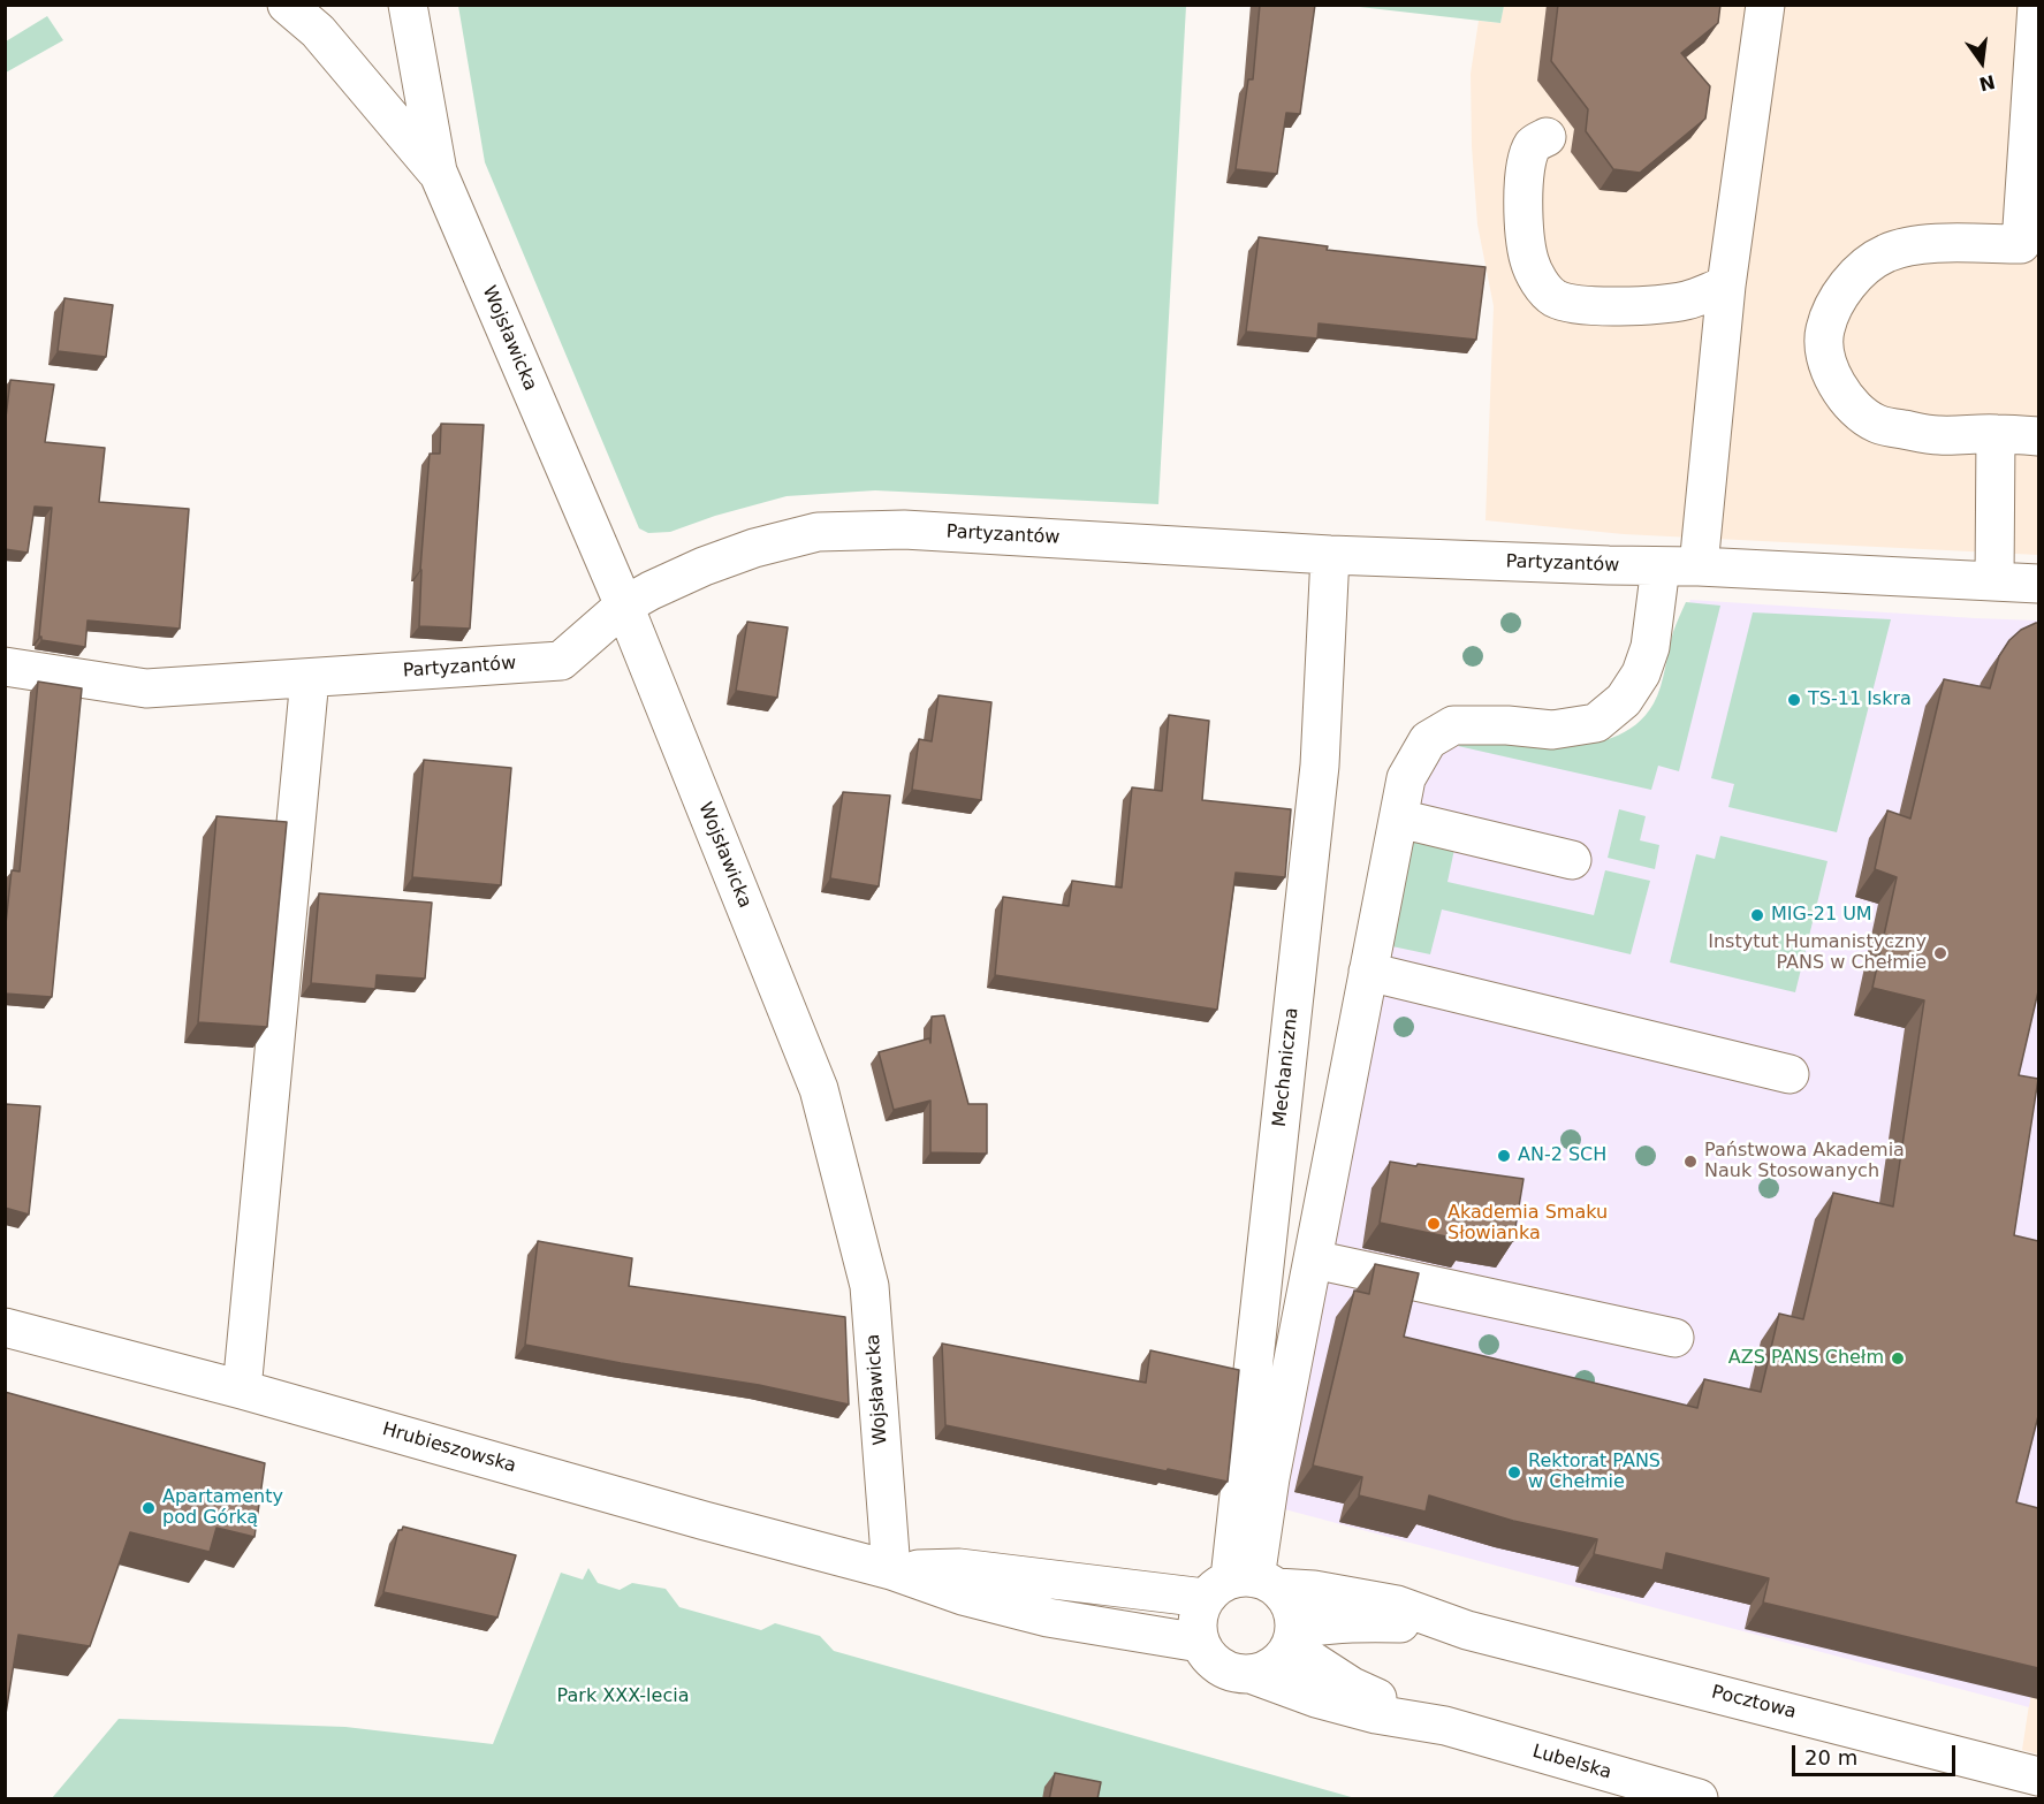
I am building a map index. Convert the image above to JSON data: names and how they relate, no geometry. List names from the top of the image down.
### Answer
{
  "streets": {
    "street": [
      "Wojsławicka",
      "Partyzantów",
      "Mechaniczna",
      "Hrubieszowska",
      "Pocztowa",
      "Lubelska"
    ]
  },
  "crossings": [
    ["Wojsławicka", "Partyzantów"],
    ["Wojsławicka", "Hrubieszowska"],
    ["Partyzantów", "Mechaniczna"]
  ],
  "parks": ["Park XXX-lecia"],
  "places": [
    "TS-11 Iskra",
    "MIG-21 UM",
    "Instytut Humanistyczny PANS w Chełmie",
    "AN-2 SCH",
    "Państwowa Akademia Nauk Stosowanych",
    "Akademia Smaku Słowianka",
    "AZS PANS Chełm",
    "Rektorat PANS w Chełmie",
    "Apartamenty pod Górką"
  ],
  "scale_bar": "20 m",
  "north": "bottom"
}
